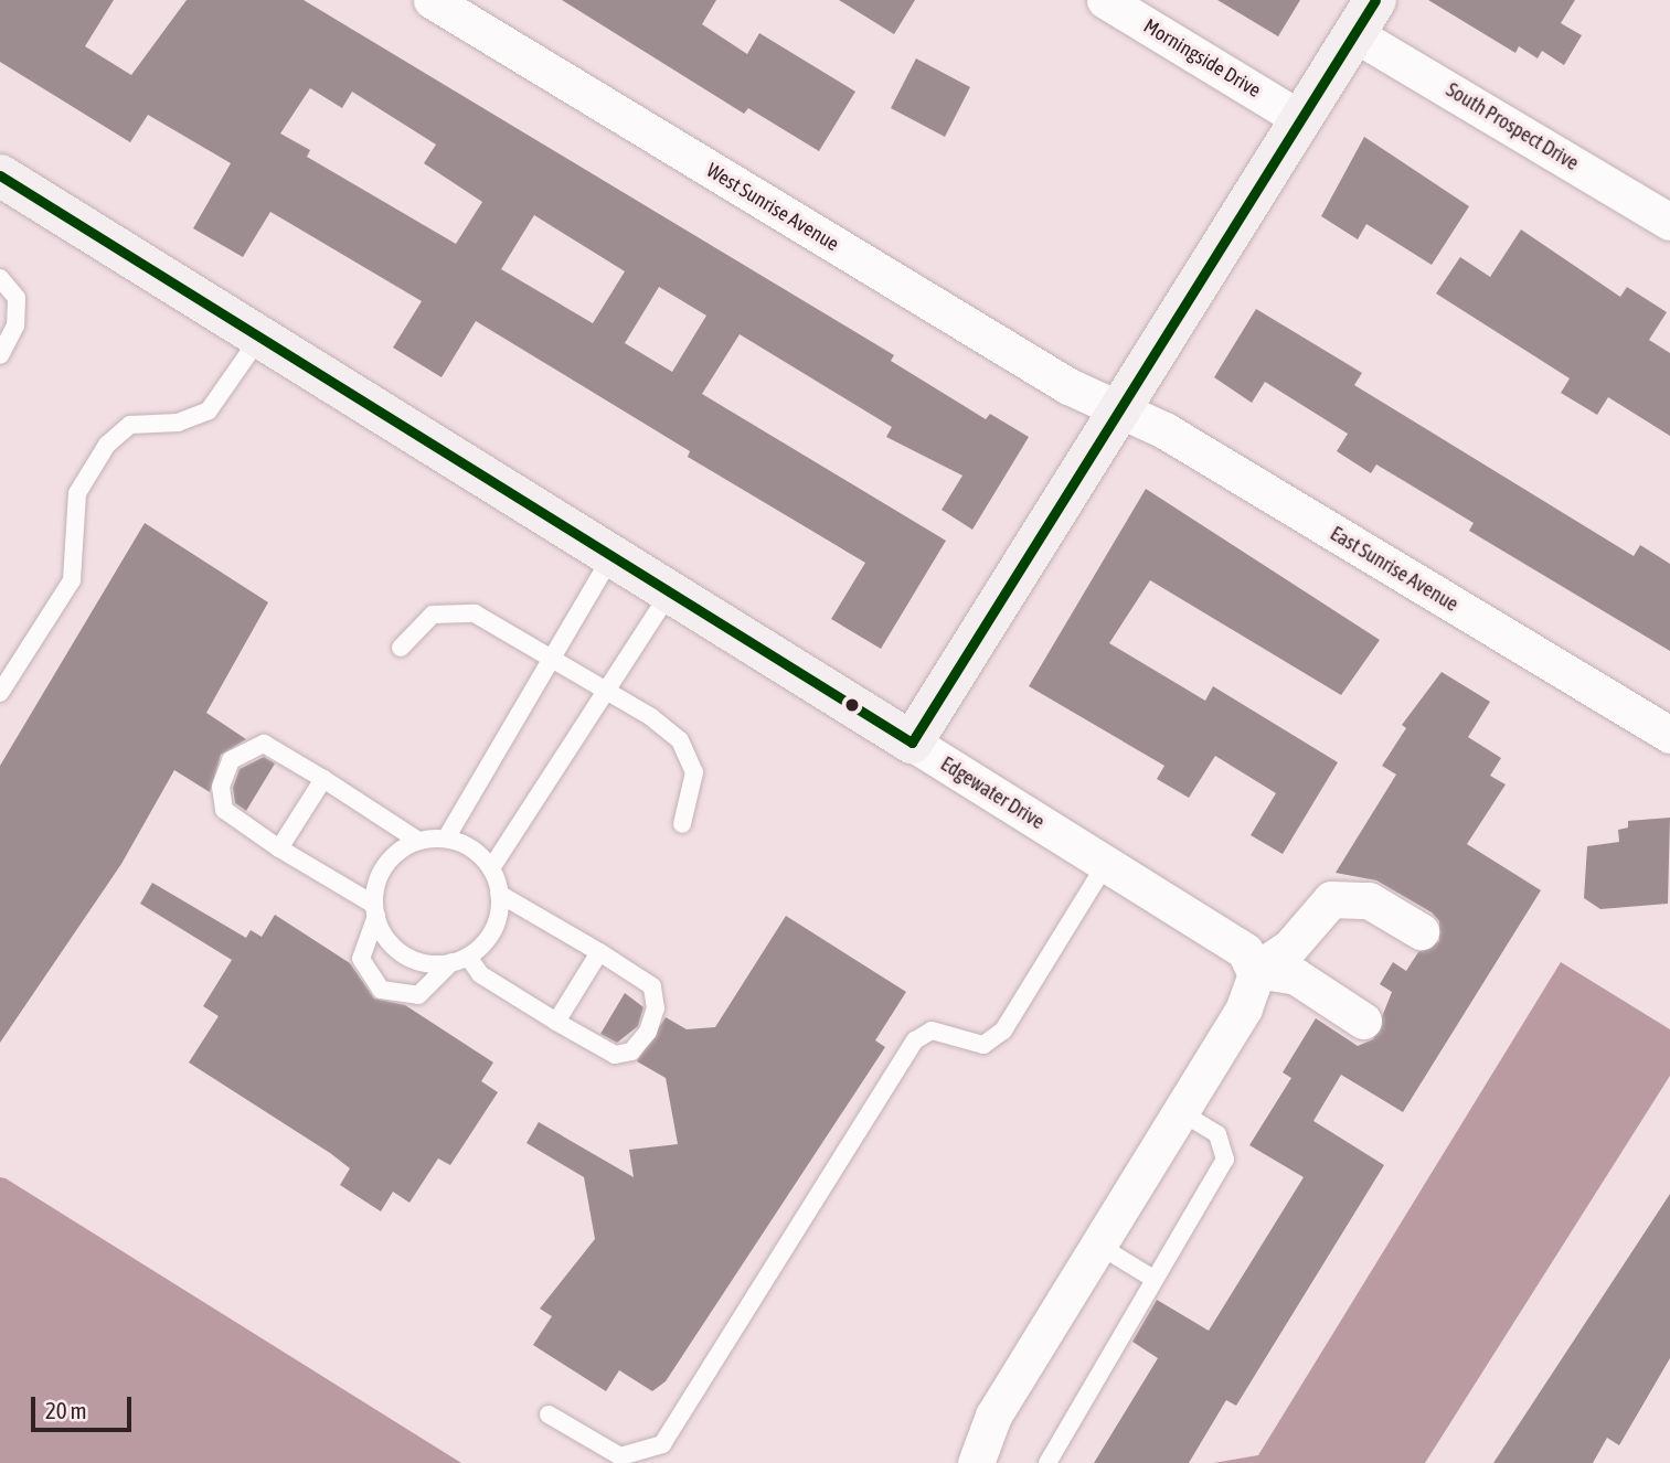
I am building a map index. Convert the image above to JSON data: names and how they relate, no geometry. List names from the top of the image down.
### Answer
{
  "streets": {
    "street": [
      "Morningside Drive",
      "South Prospect Drive",
      "West Sunrise Avenue",
      "East Sunrise Avenue",
      "Edgewater Drive"
    ]
  },
  "crossings": [
    ["West Sunrise Avenue", "East Sunrise Avenue"]
  ],
  "scale_bar": "20 m"
}
